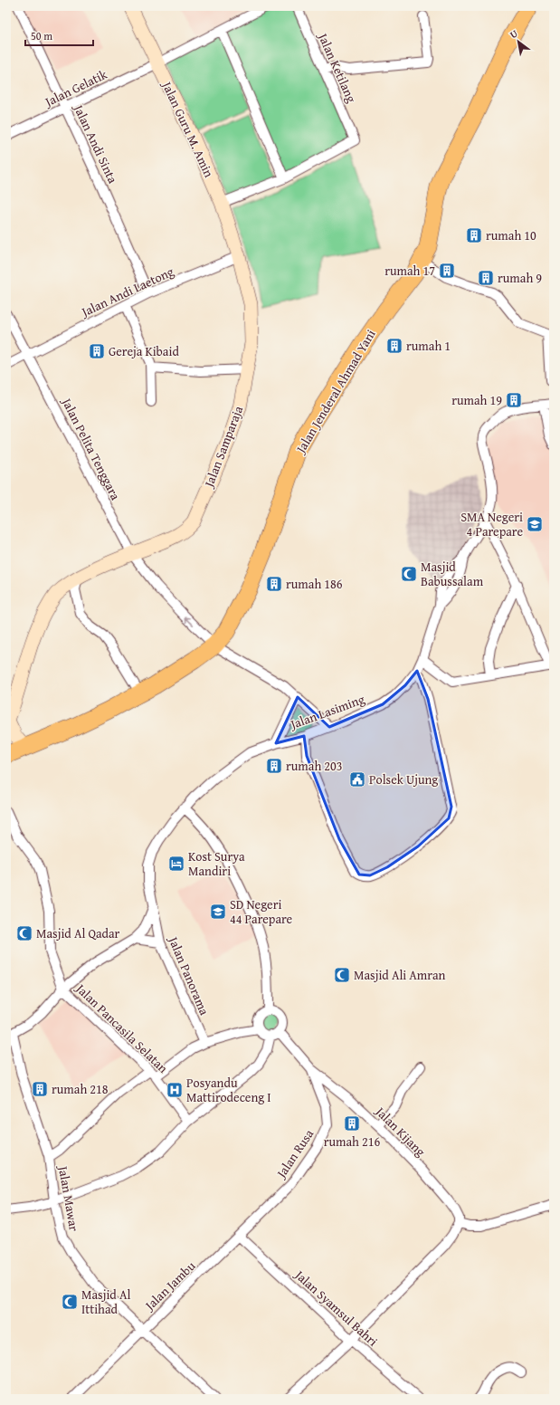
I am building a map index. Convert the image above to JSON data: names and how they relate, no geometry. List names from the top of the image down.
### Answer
{
  "streets": {
    "highway": ["Jalan Jenderal Ahmad Yani"],
    "main road": ["Jalan Guru M. Amin", "Jalan Samparaja"],
    "street": [
      "Jalan Ketilang",
      "Jalan Gelatik",
      "Jalan Andi Sinta",
      "Jalan Andi Laetong",
      "Jalan Pelita Tenggara",
      "Jalan Lasiming",
      "Jalan Panorama",
      "Jalan Pancasila Selatan",
      "Jalan Kijang",
      "Jalan Rusa",
      "Jalan Mawar",
      "Jalan Jambu",
      "Jalan Syamsul Bahri"
    ]
  },
  "crossings": [
    ["Jalan Gelatik", "Jalan Guru M. Amin"],
    ["Jalan Gelatik", "Jalan Andi Sinta"],
    ["Jalan Guru M. Amin", "Jalan Andi Laetong"],
    ["Jalan Guru M. Amin", "Jalan Samparaja"],
    ["Jalan Andi Sinta", "Jalan Andi Laetong"],
    ["Jalan Andi Laetong", "Jalan Samparaja"],
    ["Jalan Andi Laetong", "Jalan Pelita Tenggara"],
    ["Jalan Jenderal Ahmad Yani", "Jalan Pelita Tenggara"],
    ["Jalan Samparaja", "Jalan Pelita Tenggara"],
    ["Jalan Pelita Tenggara", "Jalan Lasiming"],
    ["Jalan Lasiming", "Jalan Panorama"],
    ["Jalan Kijang", "Jalan Rusa"],
    ["Jalan Rusa", "Jalan Jambu"],
    ["Jalan Rusa", "Jalan Syamsul Bahri"],
    ["Jalan Mawar", "Jalan Jambu"],
    ["Jalan Jambu", "Jalan Syamsul Bahri"]
  ],
  "places": {
    "building": [
      "rumah 10",
      "rumah 17",
      "rumah 9",
      "rumah 1",
      "Gereja Kibaid",
      "rumah 19",
      "rumah 186",
      "rumah 203",
      "rumah 218",
      "rumah 216"
    ],
    "school or university": ["SMA Negeri 4 Parepare", "SD Negeri 44 Parepare"],
    "mosque": [
      "Masjid Babussalam",
      "Masjid Al Qadar",
      "Masjid Ali Amran",
      "Masjid Al Ittihad"
    ],
    "public building": ["Polsek Ujung"],
    "hotel": ["Kost Surya Mandiri"],
    "hospital": ["Posyandu Mattirodeceng I"]
  },
  "scale_bar": "50 m",
  "north": "top left"
}
